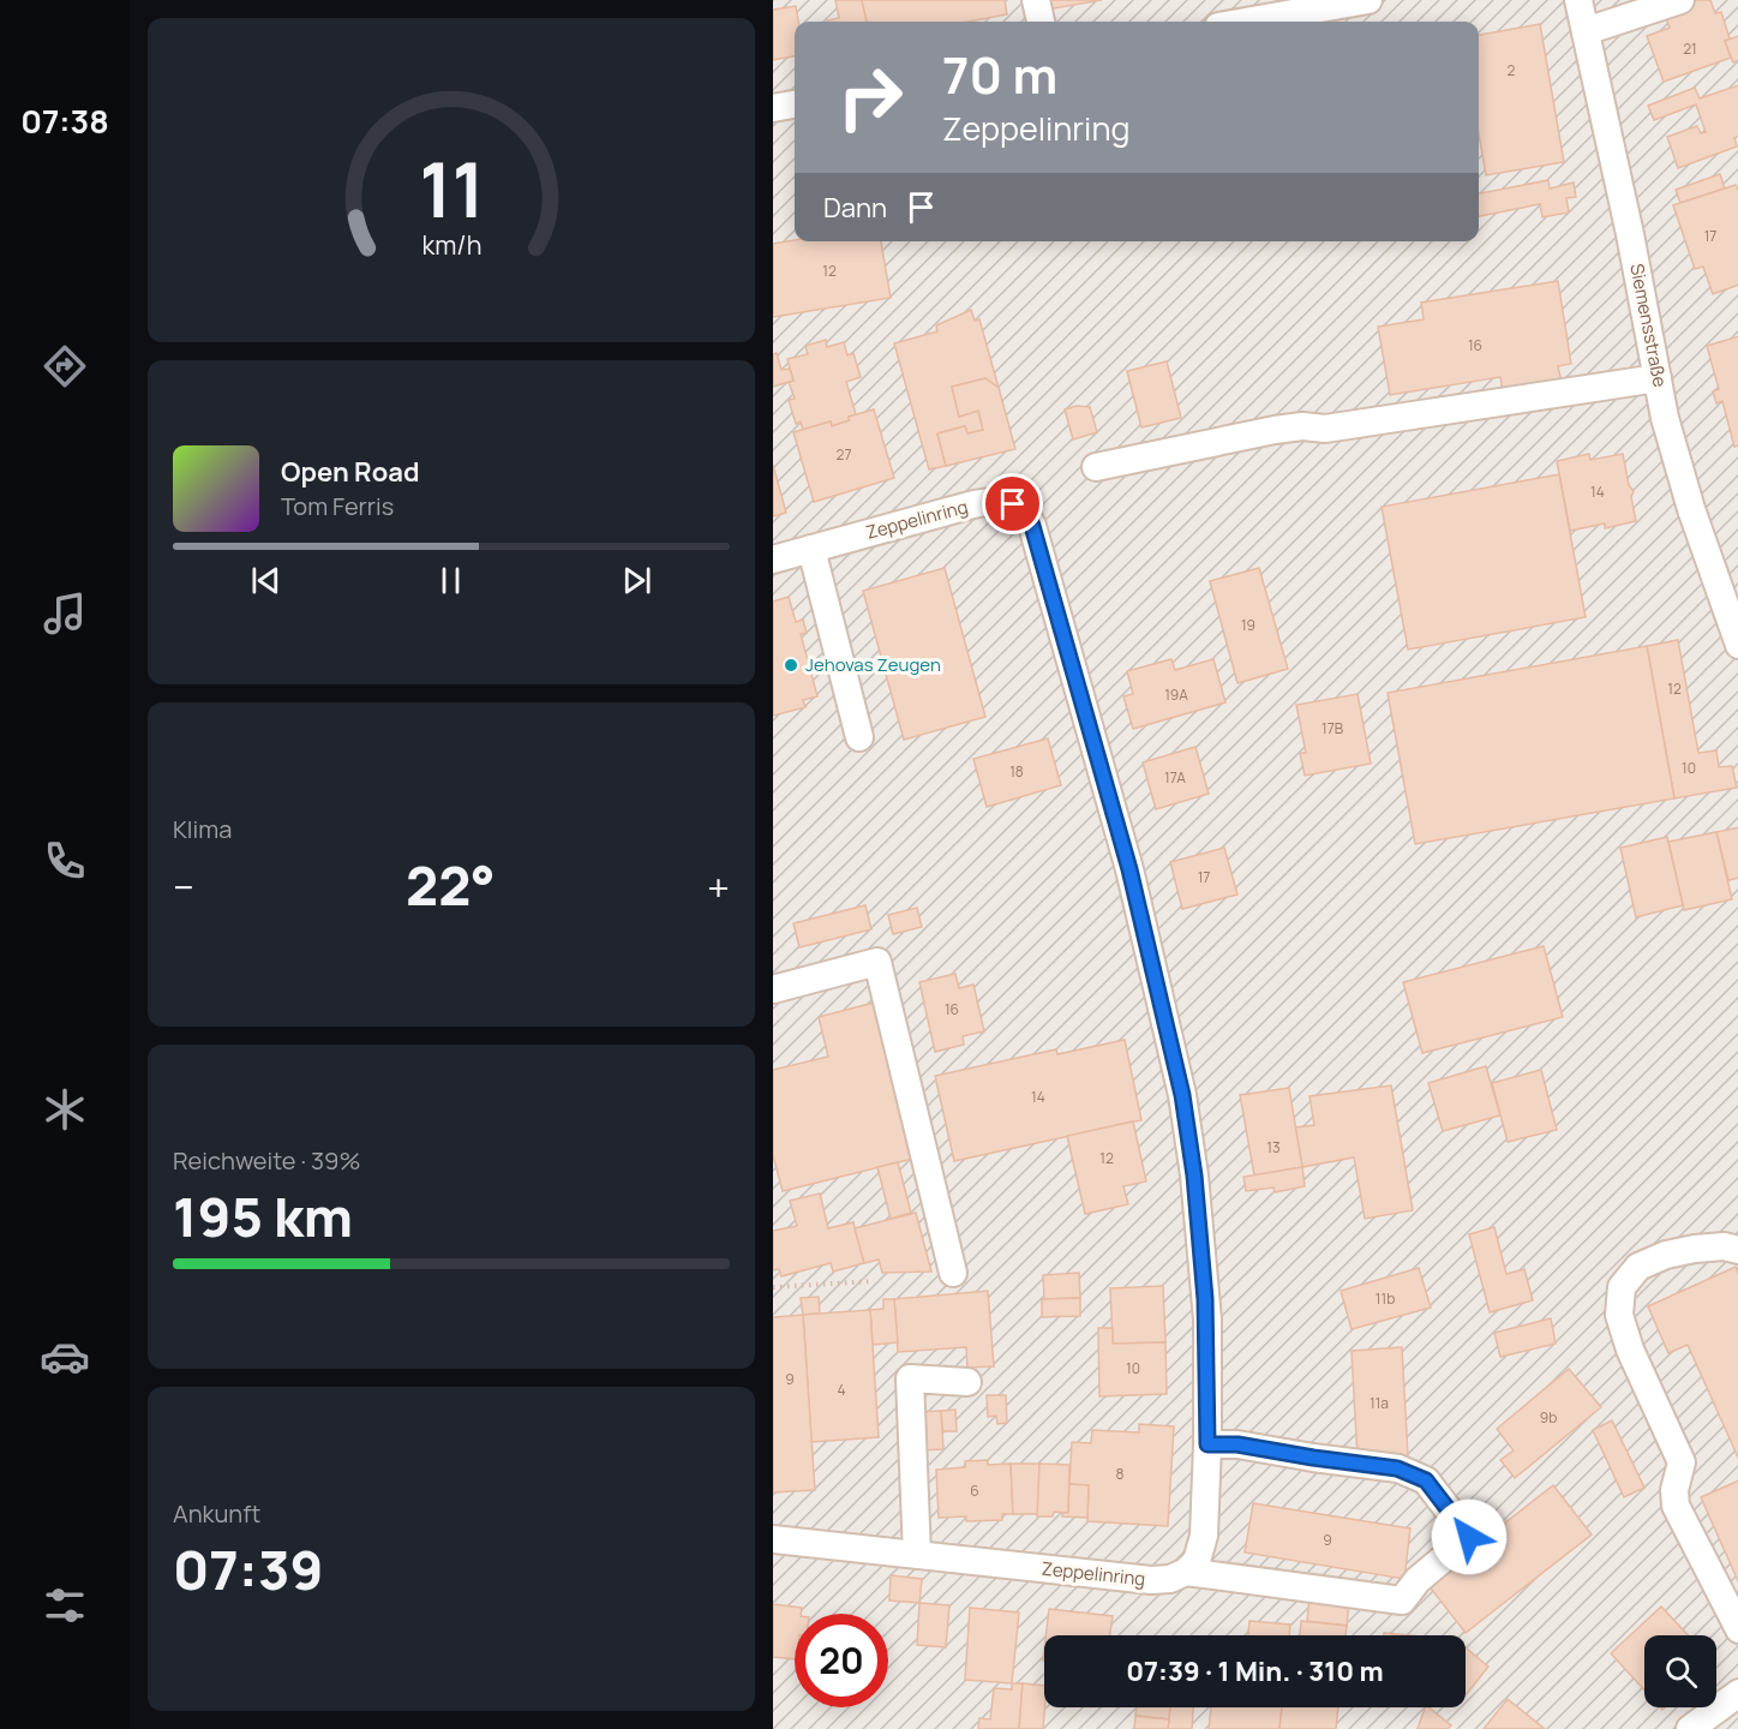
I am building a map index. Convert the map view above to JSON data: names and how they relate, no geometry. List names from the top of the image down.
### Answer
{
  "streets": {
    "street": ["Siemensstraße", "Zeppelinring"]
  },
  "places": ["Jehovas Zeugen"],
  "house_numbers": [
    "21",
    "2",
    "17",
    "12",
    "16",
    "27",
    "14",
    "19",
    "12",
    "19A",
    "17B",
    "10",
    "18",
    "17A",
    "17",
    "16",
    "14",
    "13",
    "12",
    "11b",
    "10",
    "9",
    "4",
    "11a",
    "9b",
    "8",
    "6",
    "9"
  ],
  "page": {
    "tabs": "07:38",
    "turn": ["70 m", "Zeppelinring"],
    "then": "Dann",
    "song": ["Open Road", "Tom Ferris"],
    "tile": [
      "Klima",
      ["Reichweite · 39%", "195 km"],
      ["Ankunft", "07:39"]
    ],
    "heat": ["−", "22°", "+"],
    "limit": "20",
    "trip": "07:39 · 1 Min. · 310 m",
    "gauge": ["11", "km/h"]
  }
}
